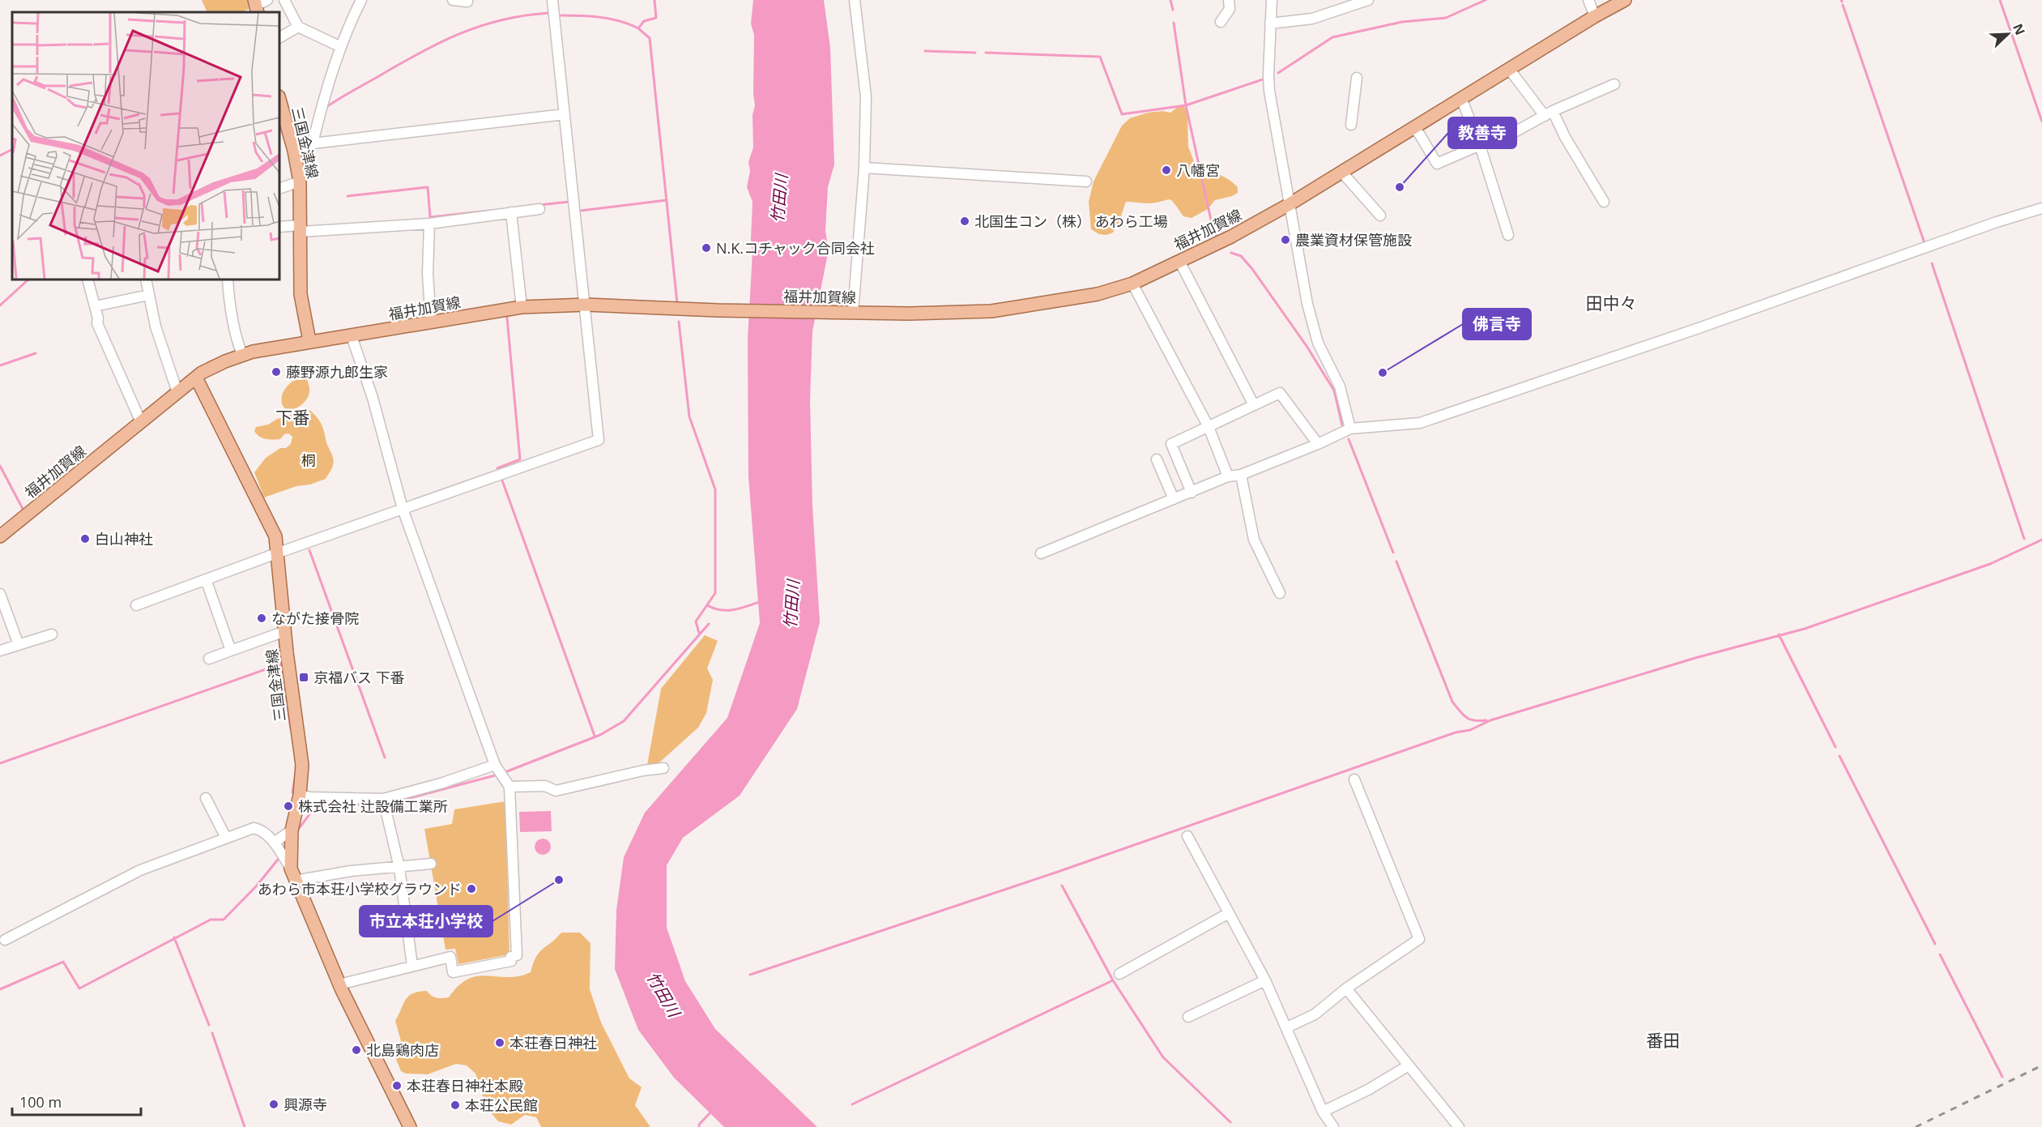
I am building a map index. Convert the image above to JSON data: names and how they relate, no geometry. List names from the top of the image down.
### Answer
{
  "streets": {
    "main road": ["三国金津線", "福井加賀線"]
  },
  "crossings": [
    ["三国金津線", "福井加賀線"]
  ],
  "districts": ["田中々", "下番", "番田"],
  "water": ["竹田川"],
  "parks": ["桐"],
  "places": {
    "other": [
      "八幡宮",
      "教善寺",
      "北国生コン（株） あわら工場",
      "農業資材保管施設",
      "N.K.コチャック合同会社",
      "藤野源九郎生家",
      "佛言寺",
      "白山神社",
      "ながた接骨院",
      "株式会社 辻設備工業所",
      "市立本荘小学校",
      "あわら市本荘小学校グラウンド",
      "本荘春日神社",
      "北島鶏肉店",
      "本荘春日神社本殿",
      "興源寺",
      "本荘公民館"
    ],
    "transit": ["京福バス 下番"]
  },
  "scale_bar": "100 m",
  "north": "top right"
}
